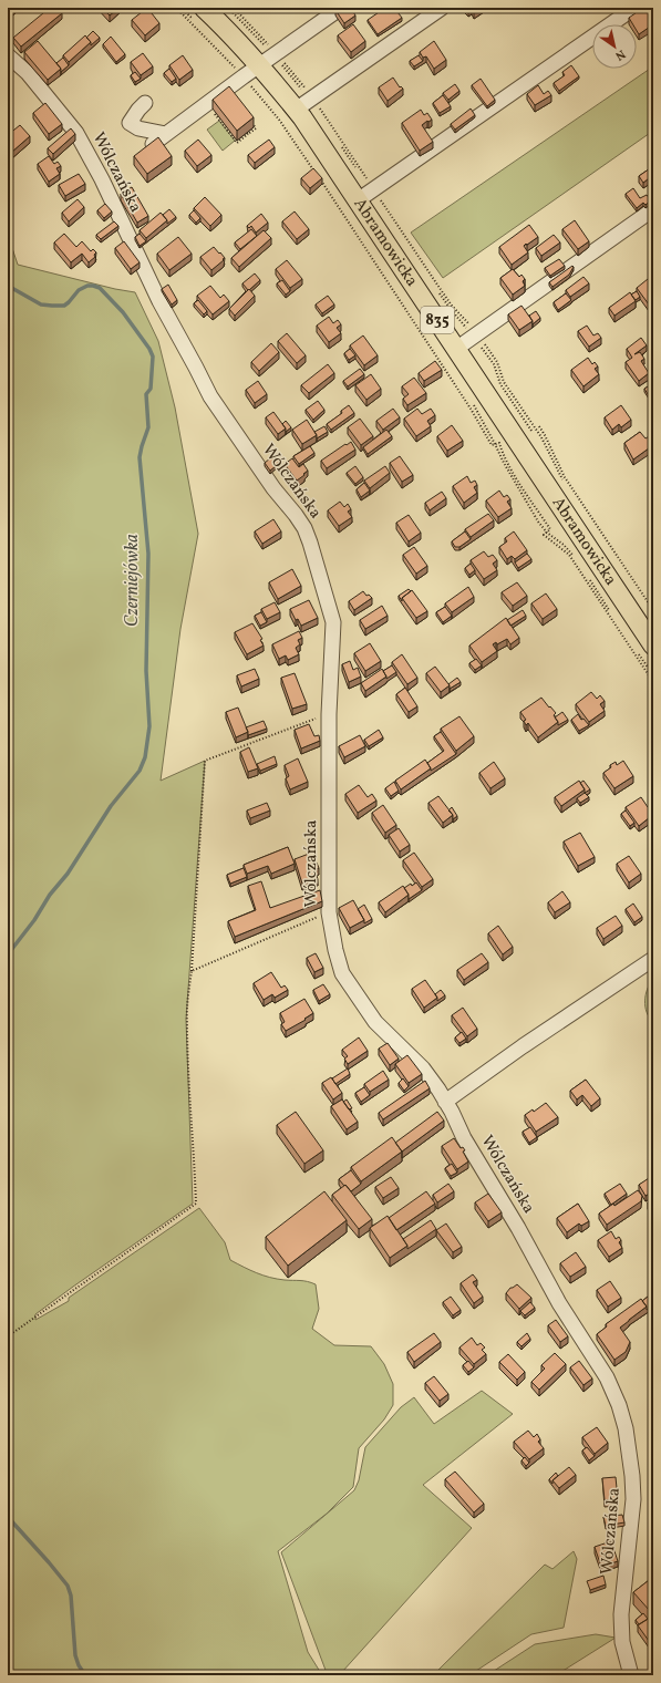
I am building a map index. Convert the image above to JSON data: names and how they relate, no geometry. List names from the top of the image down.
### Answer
{
  "streets": {
    "main road": ["Abramowicka", "835"],
    "street": ["Wólczańska"]
  },
  "water": ["Czerniejówka"],
  "north": "bottom right"
}
